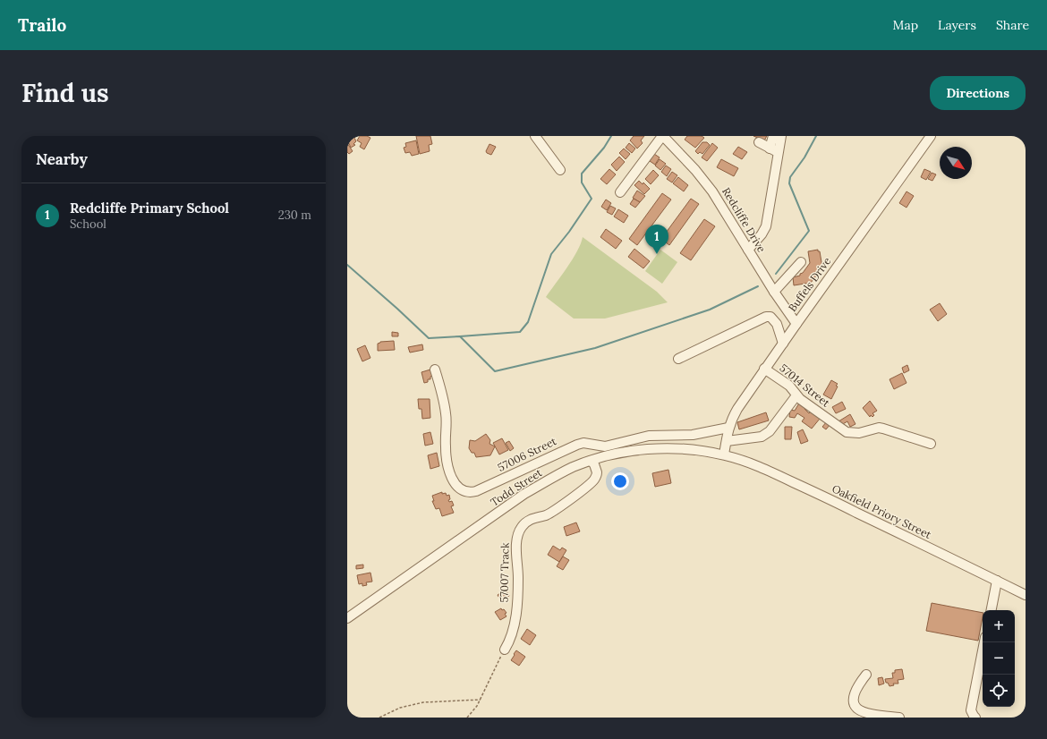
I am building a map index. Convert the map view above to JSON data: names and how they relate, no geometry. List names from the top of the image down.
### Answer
{
  "streets": {
    "street": [
      "Redcliffe Drive",
      "Buffels Drive",
      "57014 Street",
      "57006 Street",
      "Todd Street",
      "Oakfield Priory Street",
      "57007 Track"
    ]
  },
  "crossings": [
    ["Redcliffe Drive", "Buffels Drive"],
    ["Buffels Drive", "57014 Street"],
    ["Buffels Drive", "57006 Street"],
    ["Buffels Drive", "Todd Street"],
    ["Buffels Drive", "Oakfield Priory Street"],
    ["Todd Street", "Oakfield Priory Street"],
    ["Todd Street", "57007 Track"]
  ],
  "north": "bottom right",
  "page": {
    "header": "Trailo",
    "nav": ["Map", "Layers", "Share"],
    "buttons": "Directions",
    "title": "Find us",
    "heading": "Nearby",
    "list": [
      {
        "mark": "1",
        "name": "Redcliffe Primary School",
        "note": "School",
        "value": "230 m"
      }
    ],
    "pins": "1",
    "map_buttons": ["+", "−"]
  }
}
